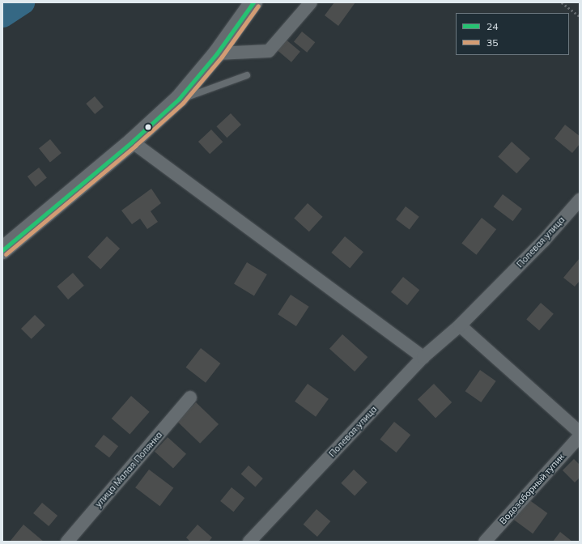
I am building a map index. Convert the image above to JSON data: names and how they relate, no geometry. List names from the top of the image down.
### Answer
{
  "streets": {
    "street": ["Полевая улица", "улица Малая Полянка", "Водозаборный тупик"]
  },
  "lines": ["transit line 24", "transit line 35"],
  "legend": ["24", "35"]
}
